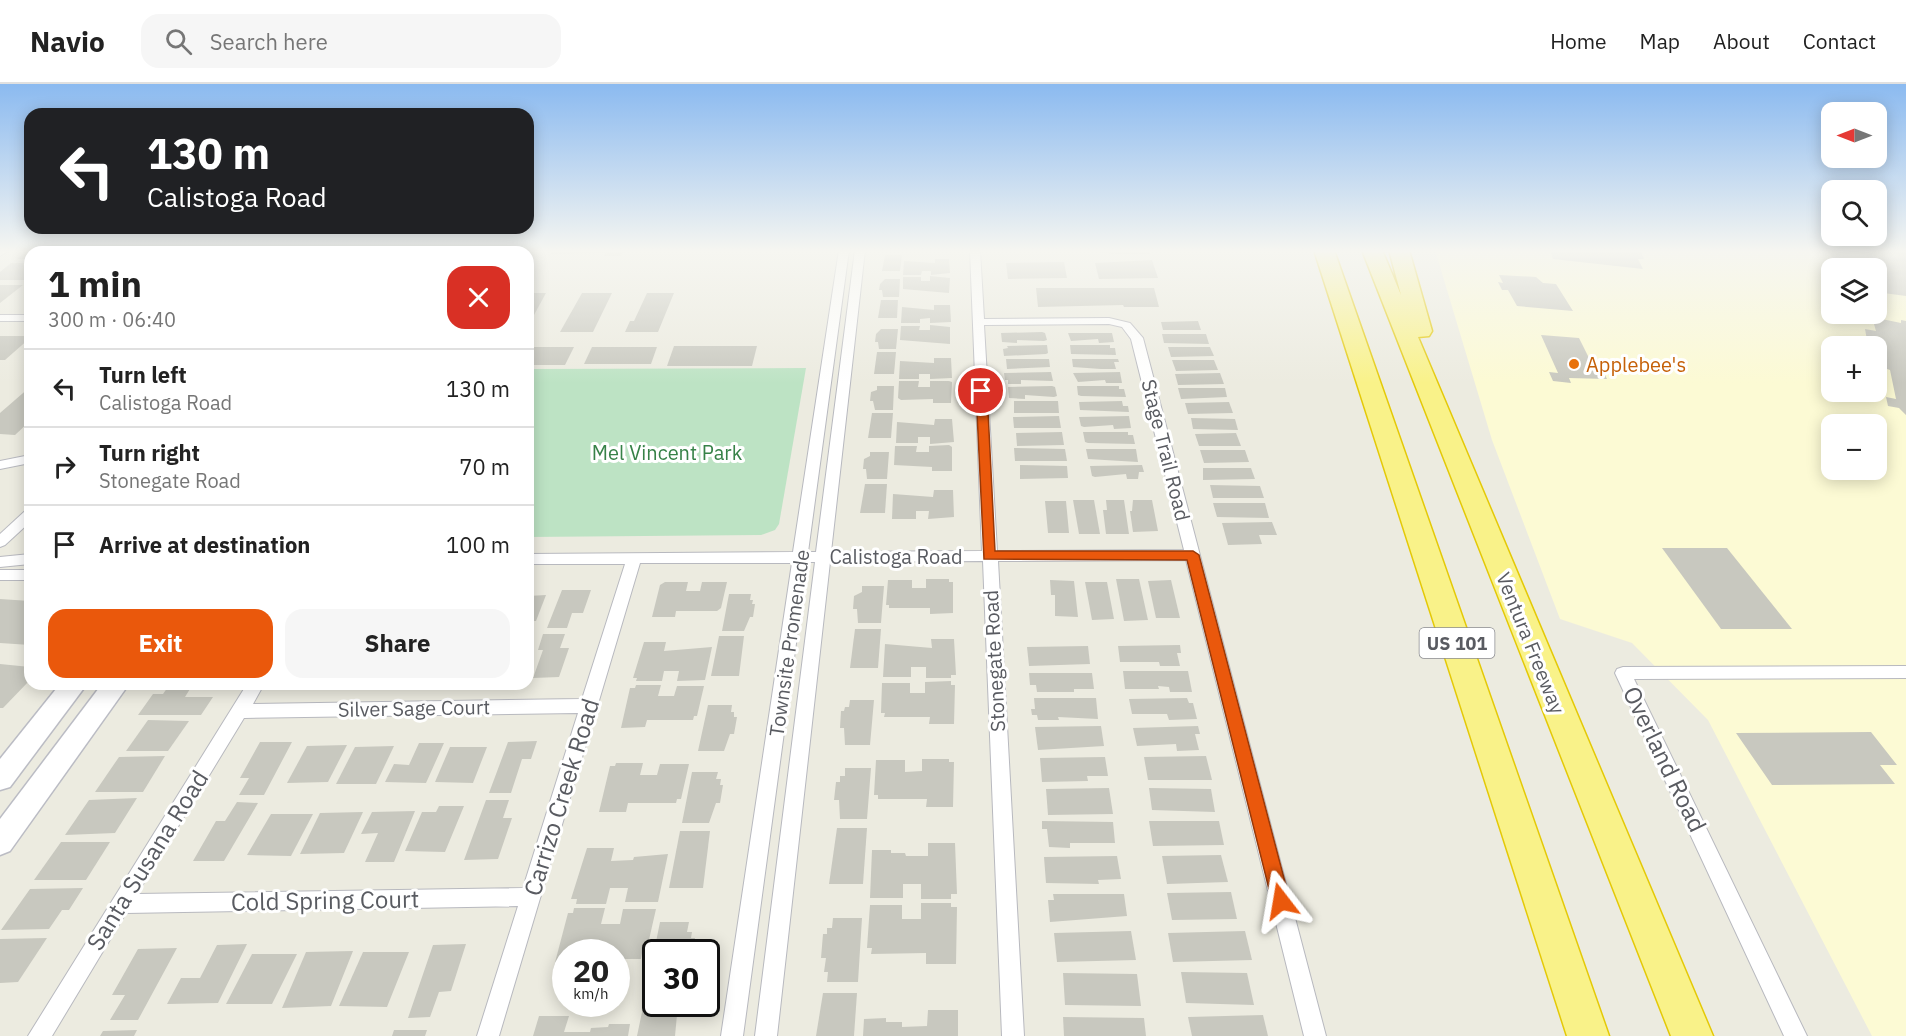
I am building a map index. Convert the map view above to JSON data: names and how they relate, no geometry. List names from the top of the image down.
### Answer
{
  "streets": {
    "highway": ["US 101", "Ventura Freeway"],
    "street": [
      "Stage Trail Road",
      "Calistoga Road",
      "Townsite Promenade",
      "Stonegate Road",
      "Silver Sage Court",
      "Overland Road",
      "Carrizo Creek Road",
      "Santa Susana Road",
      "Cold Spring Court"
    ]
  },
  "crossings": [
    ["Stage Trail Road", "Calistoga Road"],
    ["Stage Trail Road", "Stonegate Road"],
    ["Calistoga Road", "Townsite Promenade"],
    ["Calistoga Road", "Stonegate Road"],
    ["Calistoga Road", "Carrizo Creek Road"],
    ["Silver Sage Court", "Carrizo Creek Road"],
    ["Silver Sage Court", "Santa Susana Road"],
    ["Carrizo Creek Road", "Cold Spring Court"],
    ["Santa Susana Road", "Cold Spring Court"]
  ],
  "parks": ["Mel Vincent Park"],
  "places": ["Applebee's"],
  "north": "left",
  "page": {
    "header": "Navio",
    "search": "Search here",
    "nav": [
      "Home",
      "Map",
      "About",
      "Contact"
    ],
    "map_buttons": ["+", "−"],
    "turn": ["130 m", "Calistoga Road"],
    "heading": ["1 min", "300 m · 06:40"],
    "list": [
      {
        "name": "Turn left",
        "note": "Calistoga Road",
        "value": "130 m"
      },
      {
        "name": "Turn right",
        "note": "Stonegate Road",
        "value": "70 m"
      },
      {
        "name": "Arrive at destination",
        "value": "100 m"
      }
    ],
    "buttons": ["Exit", "Share"],
    "speed": "20 km/h",
    "limit": "30"
  }
}
